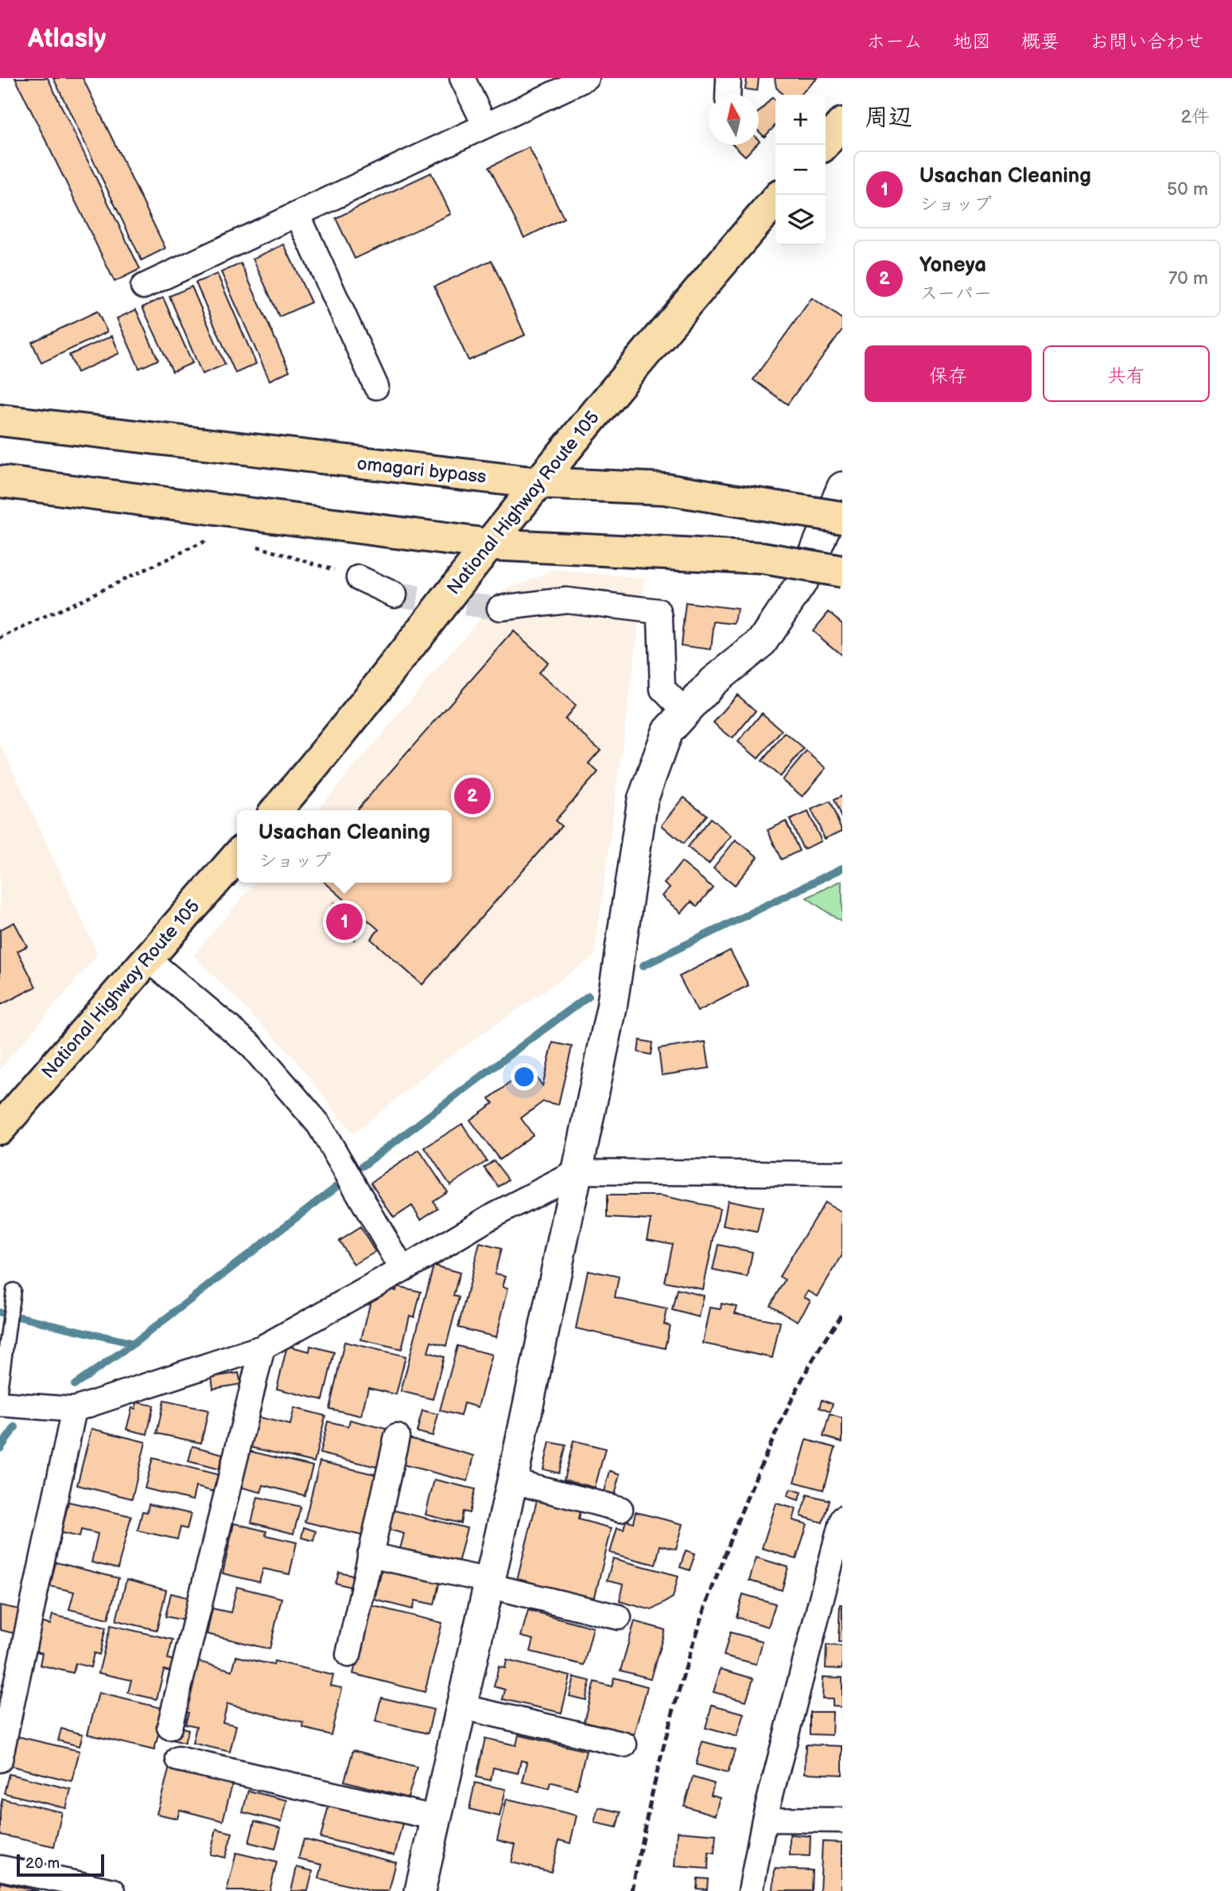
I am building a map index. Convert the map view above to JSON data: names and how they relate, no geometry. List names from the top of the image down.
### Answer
{
  "streets": {
    "highway": ["omagari bypass", "National Highway Route 105"]
  },
  "crossings": [
    ["omagari bypass", "National Highway Route 105"]
  ],
  "scale_bar": "20 m",
  "north": "top",
  "page": {
    "header": "Atlasly",
    "nav": [
      "ホーム",
      "地図",
      "概要",
      "お問い合わせ"
    ],
    "heading": ["周辺", "2件"],
    "map_buttons": ["+", "−"],
    "list": [
      {
        "mark": "1",
        "name": "Usachan Cleaning",
        "note": "ショップ",
        "value": "50 m"
      },
      {
        "mark": "2",
        "name": "Yoneya",
        "note": "スーパー",
        "value": "70 m"
      }
    ],
    "buttons": ["保存", "共有"],
    "pins": ["2", "1"],
    "popup": ["Usachan Cleaning", "ショップ"],
    "scale": "20 m"
  }
}
